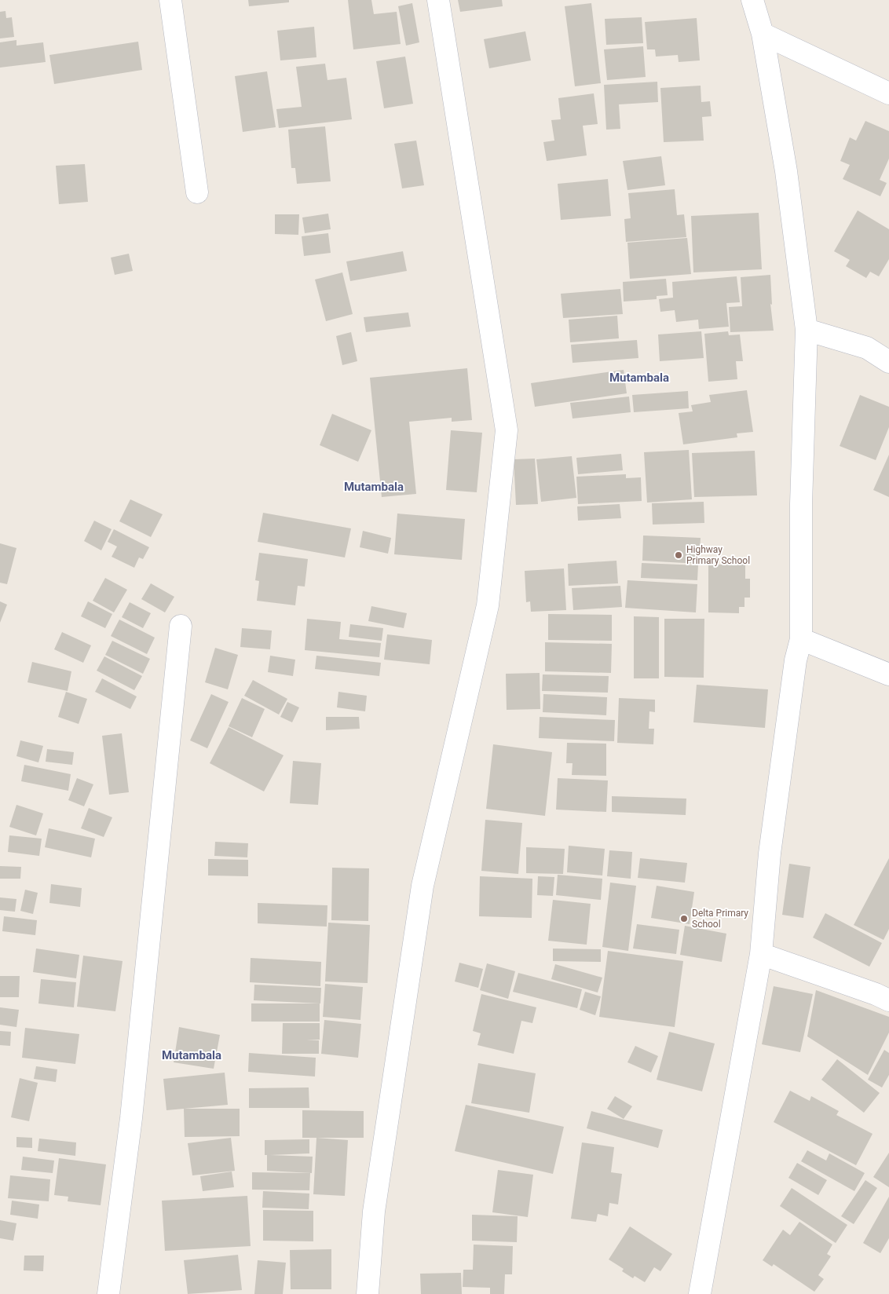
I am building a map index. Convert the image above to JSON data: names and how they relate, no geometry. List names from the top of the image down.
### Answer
{
  "districts": ["Mutambala", "Mutambala", "Mutambala"],
  "places": ["Highway Primary School", "Delta Primary School"]
}
